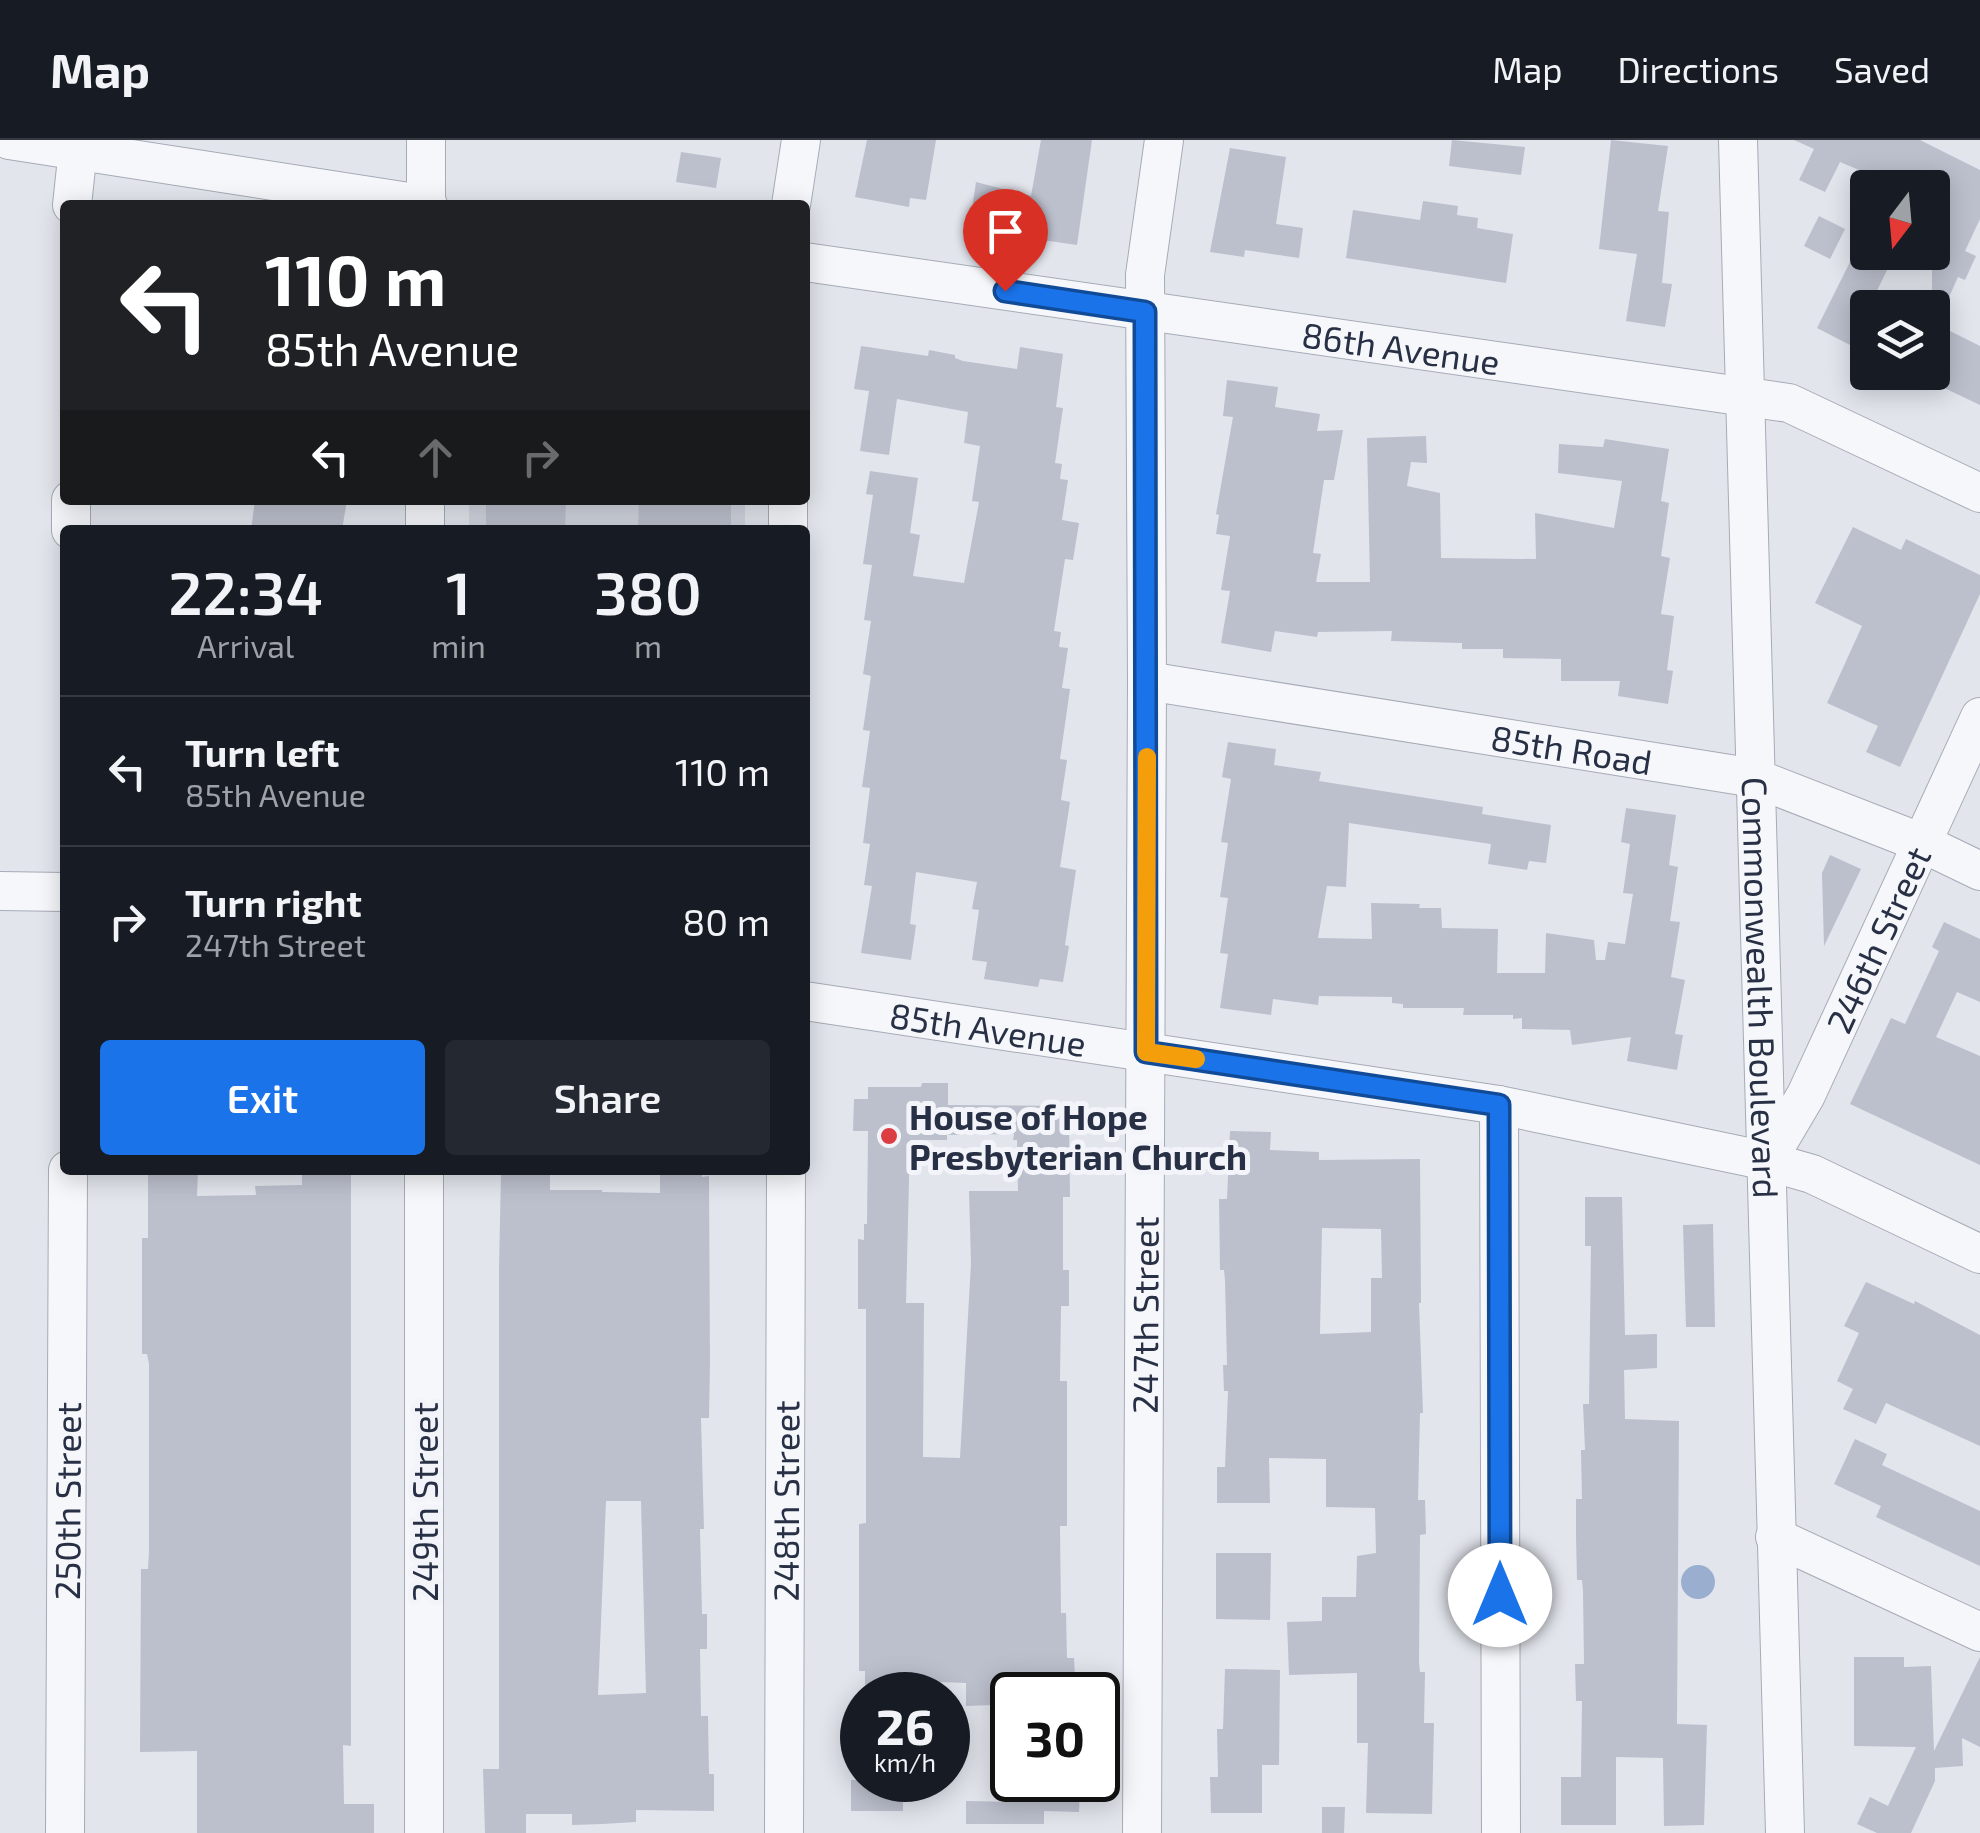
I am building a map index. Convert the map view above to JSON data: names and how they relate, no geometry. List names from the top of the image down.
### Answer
{
  "streets": {
    "street": [
      "86th Avenue",
      "85th Road",
      "246th Street",
      "Commonwealth Boulevard",
      "85th Avenue",
      "247th Street",
      "250th Street",
      "249th Street",
      "248th Street"
    ]
  },
  "crossings": [
    ["86th Avenue", "Commonwealth Boulevard"],
    ["86th Avenue", "247th Street"],
    ["85th Road", "246th Street"],
    ["85th Road", "Commonwealth Boulevard"],
    ["85th Road", "247th Street"],
    ["246th Street", "Commonwealth Boulevard"],
    ["246th Street", "85th Avenue"],
    ["Commonwealth Boulevard", "85th Avenue"],
    ["85th Avenue", "247th Street"]
  ],
  "places": ["House of Hope Presbyterian Church"],
  "north": "bottom",
  "page": {
    "header": "Map",
    "nav": ["Map", "Directions", "Saved"],
    "turn": ["110 m", "85th Avenue"],
    "eta": [
      "22:34",
      "Arrival",
      "1",
      "min",
      "380",
      "m"
    ],
    "list": [
      {
        "name": "Turn left",
        "note": "85th Avenue",
        "value": "110 m"
      },
      {
        "name": "Turn right",
        "note": "247th Street",
        "value": "80 m"
      }
    ],
    "buttons": ["Exit", "Share"],
    "speed": "26 km/h",
    "limit": "30"
  }
}
